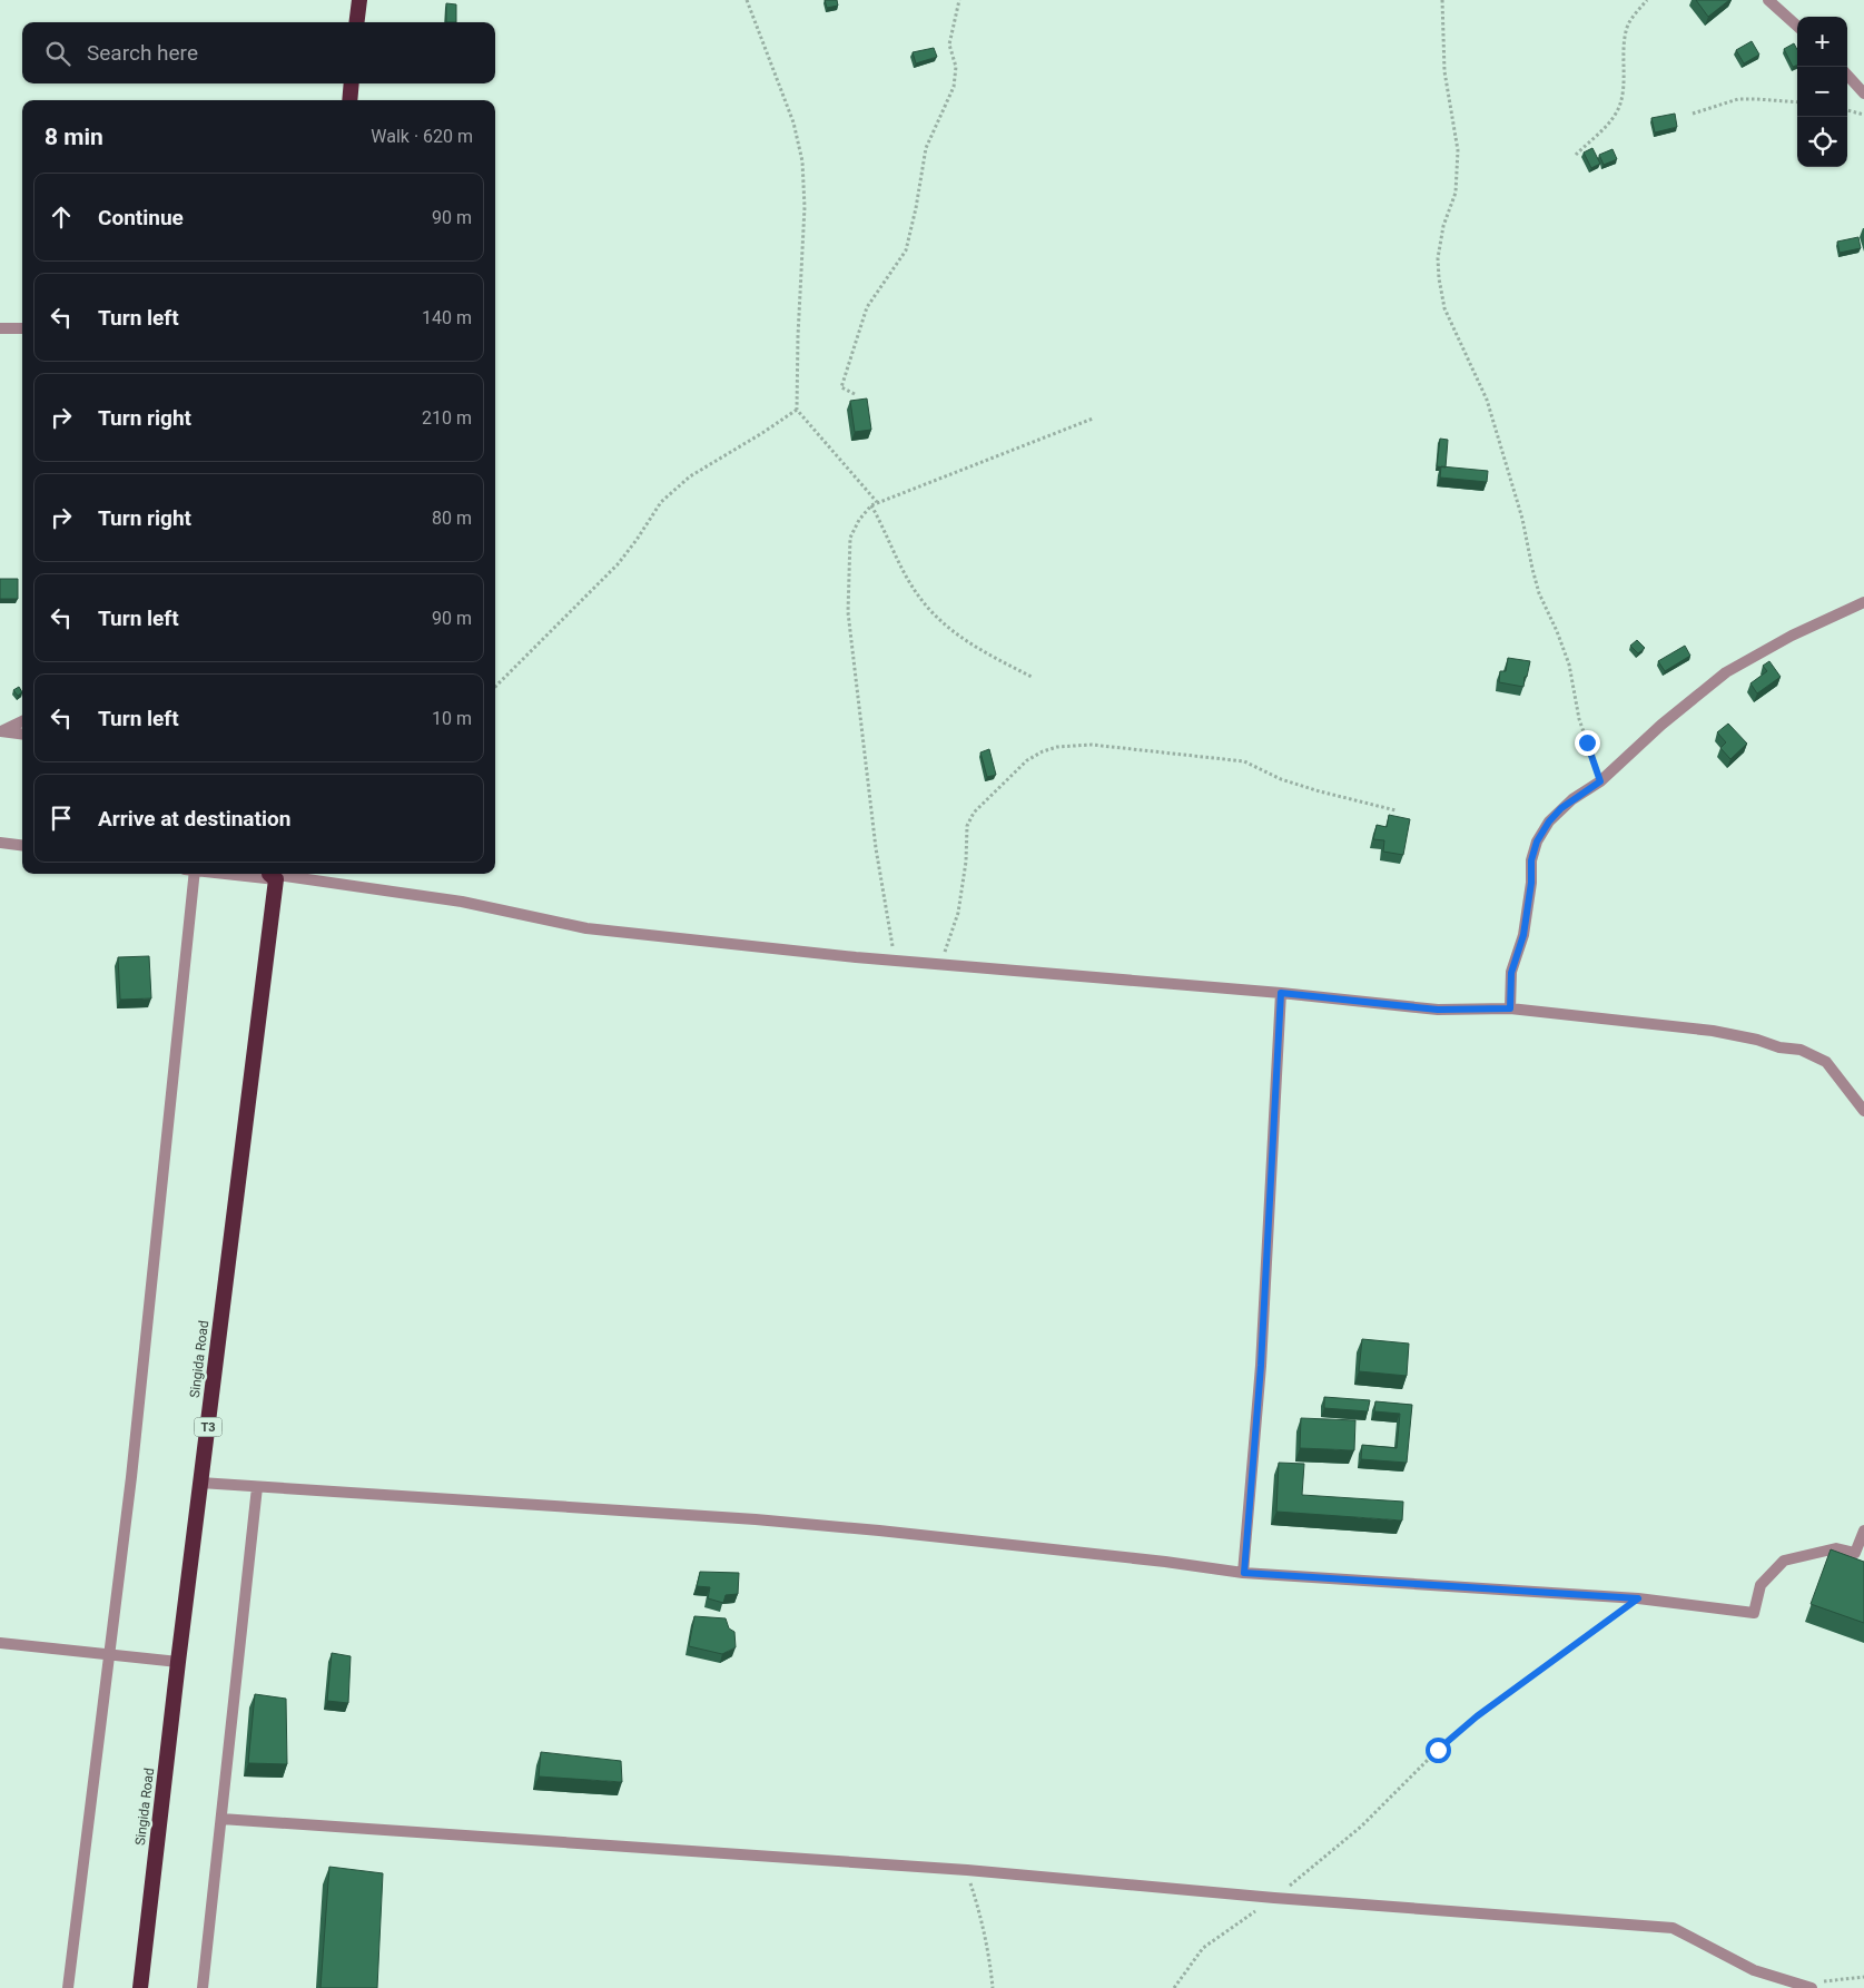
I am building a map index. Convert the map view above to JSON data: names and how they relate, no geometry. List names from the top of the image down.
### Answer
{
  "streets": {
    "highway": ["Singida Road", "T3"]
  },
  "page": {
    "map_buttons": ["+", "−"],
    "search": "Search here",
    "heading": ["8 min", "Walk · 620 m"],
    "list": [
      ["Continue", "90 m"],
      ["Turn left", "140 m"],
      ["Turn right", "210 m"],
      ["Turn right", "80 m"],
      ["Turn left", "90 m"],
      ["Turn left", "10 m"],
      "Arrive at destination"
    ]
  }
}
